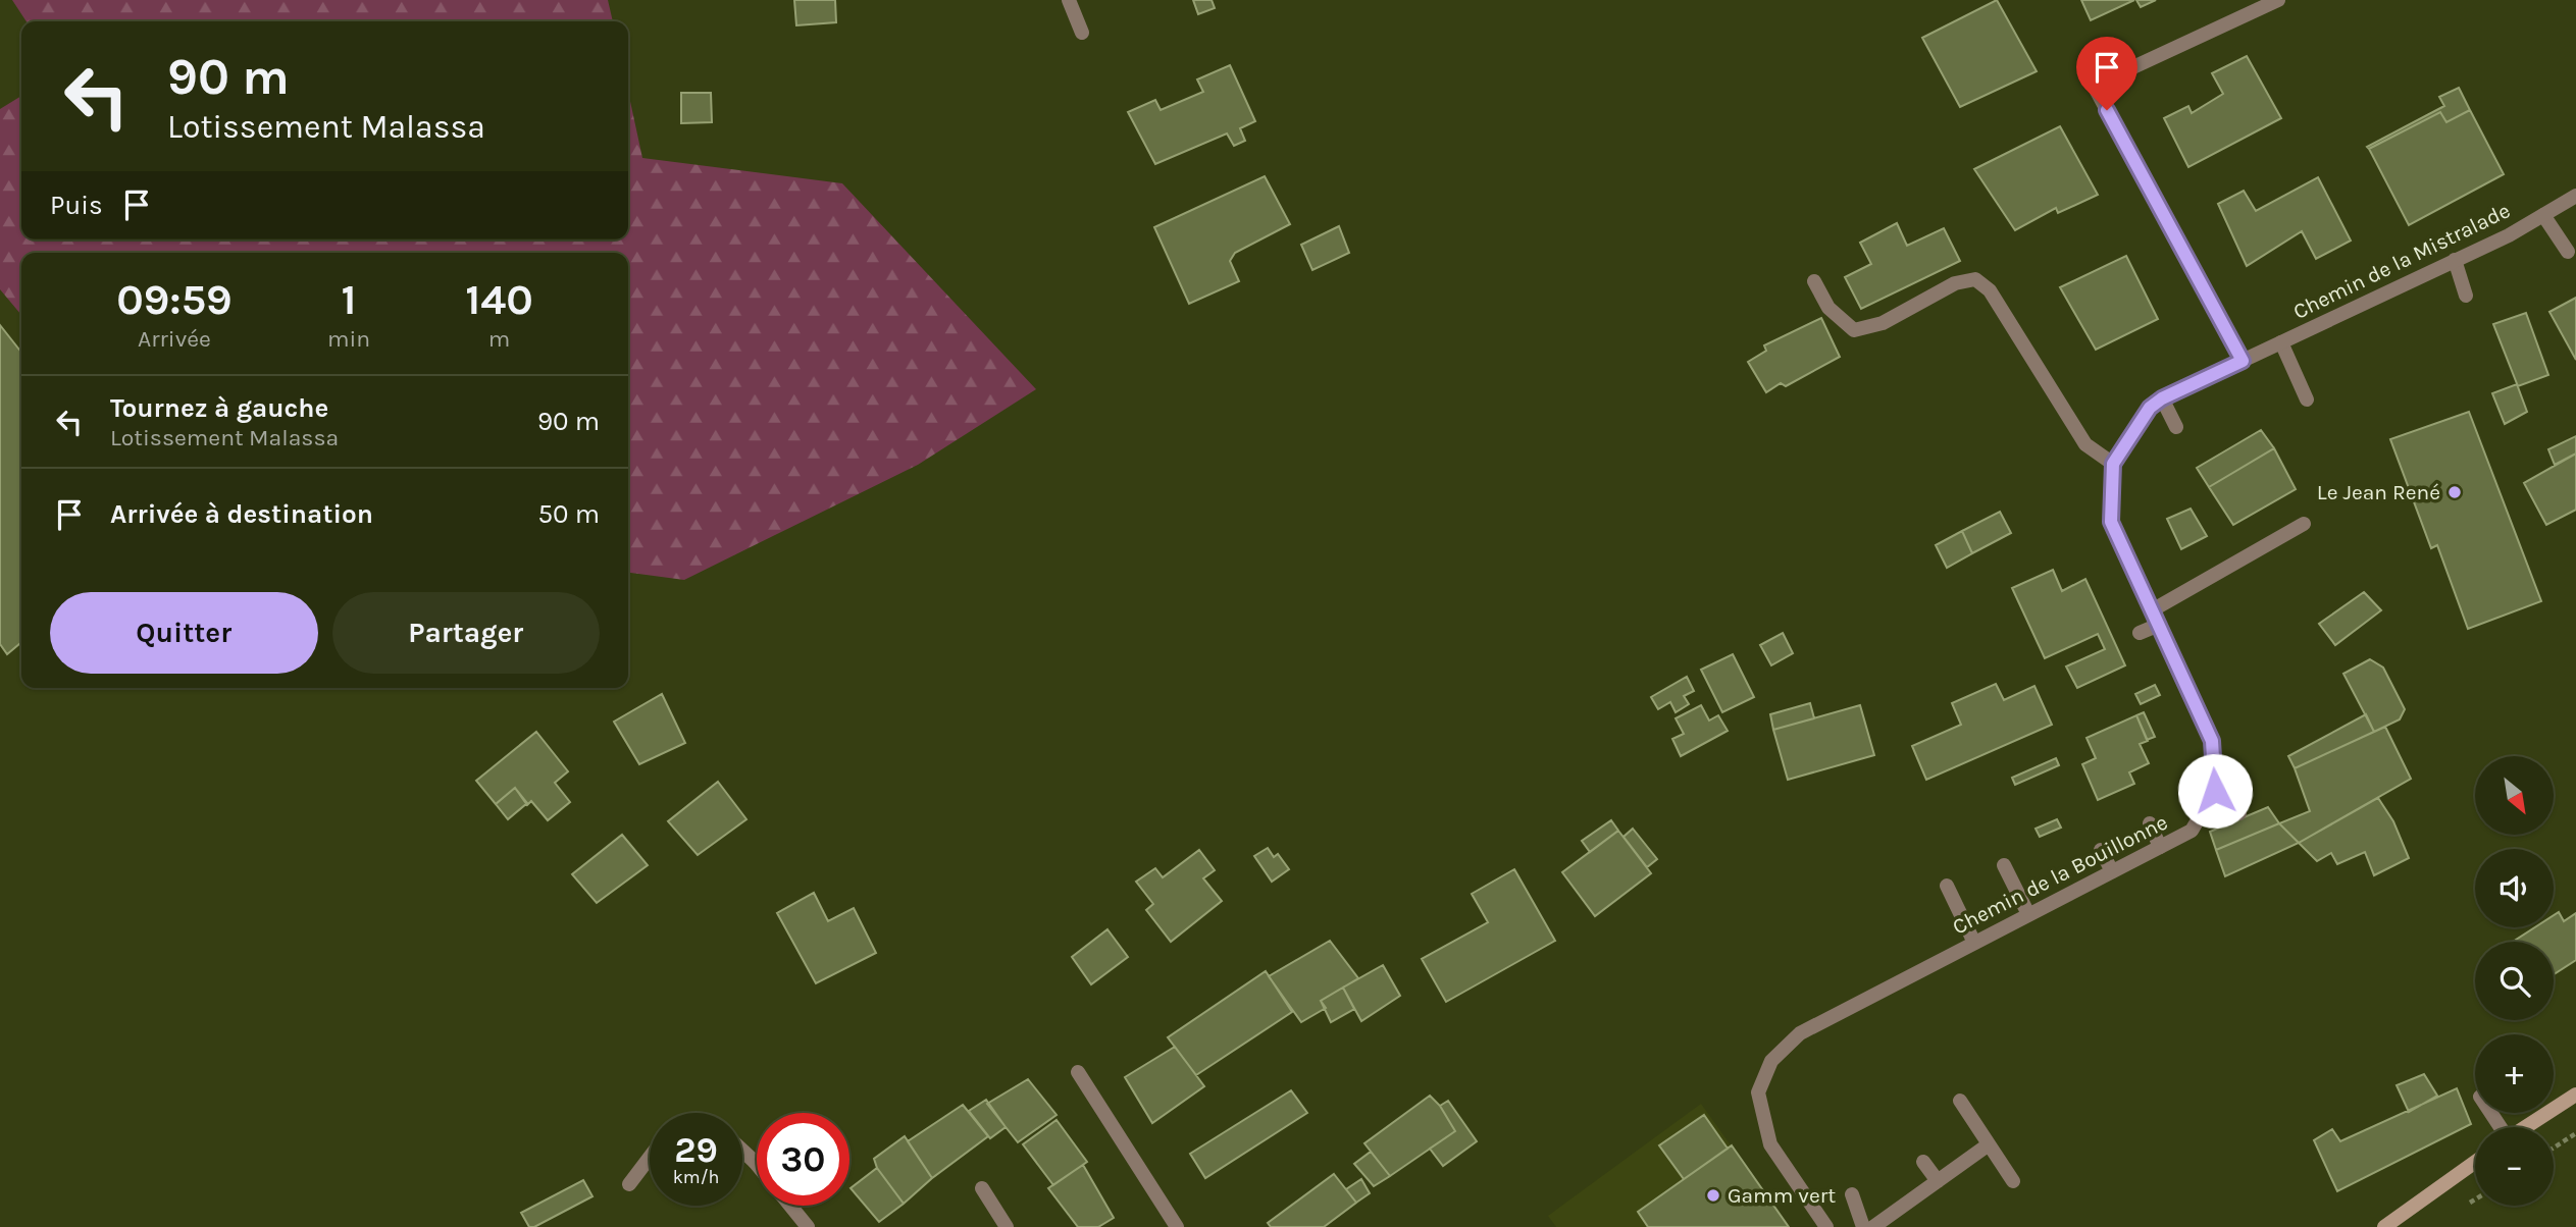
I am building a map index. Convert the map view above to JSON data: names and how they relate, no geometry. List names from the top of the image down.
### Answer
{
  "streets": {
    "street": ["Chemin de la Mistralade", "Chemin de la Bouillonne"]
  },
  "places": ["Le Jean René", "Gamm vert"],
  "north": "bottom right",
  "page": {
    "turn": ["90 m", "Lotissement Malassa"],
    "then": "Puis",
    "eta": [
      "09:59",
      "Arrivée",
      "1",
      "min",
      "140",
      "m"
    ],
    "list": [
      {
        "name": "Tournez à gauche",
        "note": "Lotissement Malassa",
        "value": "90 m"
      },
      {
        "name": "Arrivée à destination",
        "value": "50 m"
      }
    ],
    "buttons": ["Quitter", "Partager"],
    "map_buttons": ["+", "−"],
    "speed": "29 km/h",
    "limit": "30"
  }
}
